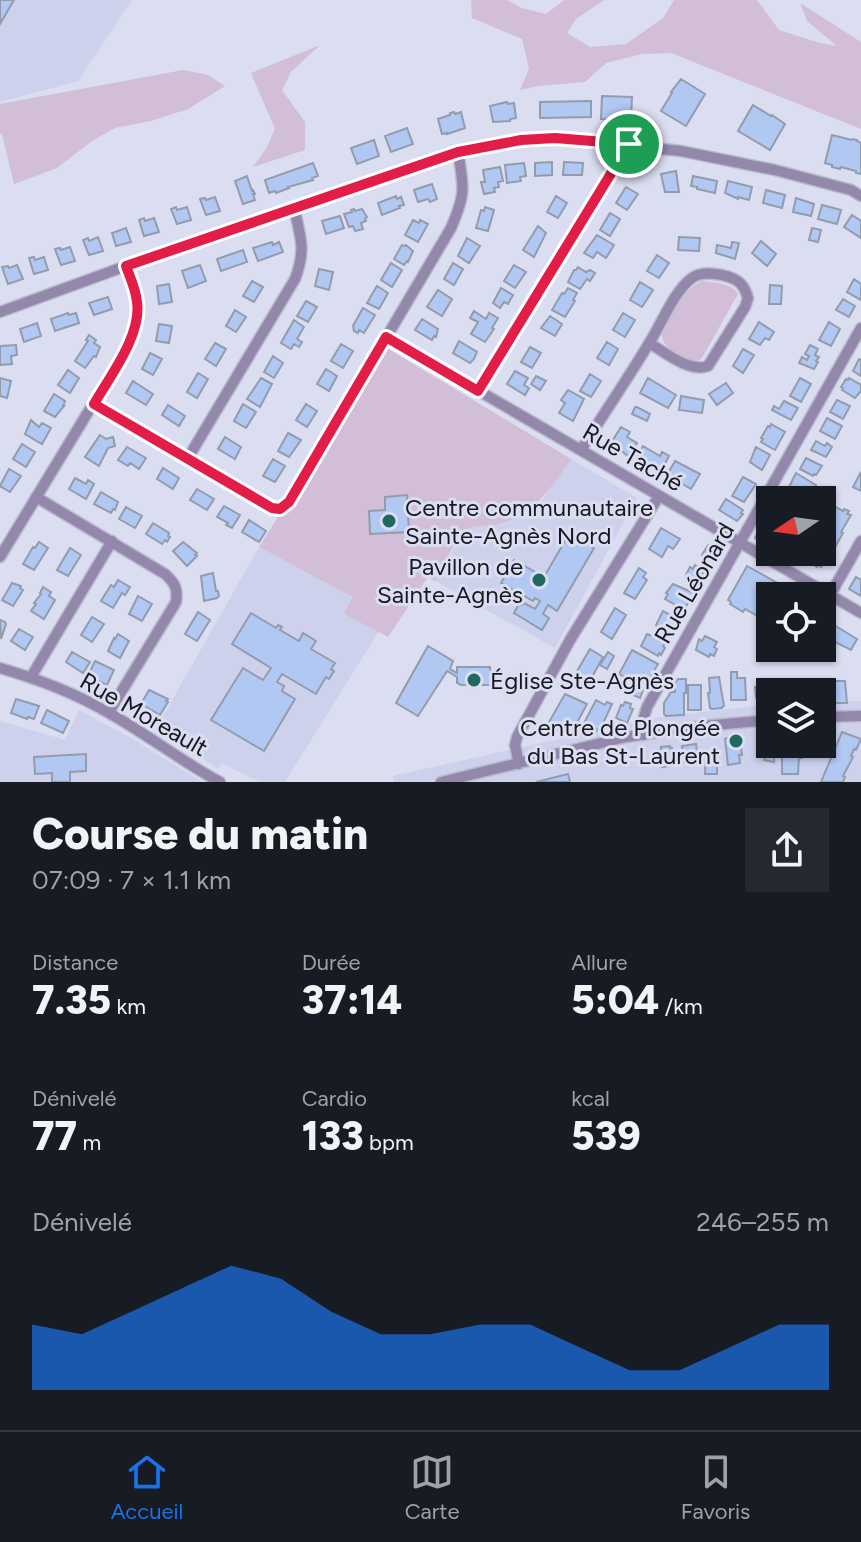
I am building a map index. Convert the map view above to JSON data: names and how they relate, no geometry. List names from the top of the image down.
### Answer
{
  "streets": {
    "street": ["Rue Taché", "Rue Léonard", "Rue Moreault"]
  },
  "crossings": [
    ["Rue Taché", "Rue Léonard"]
  ],
  "places": [
    "Centre communautaire Sainte-Agnès Nord",
    "Pavillon de Sainte-Agnès",
    "Église Ste-Agnès",
    "Centre de Plongée du Bas St-Laurent"
  ],
  "north": "left",
  "page": {
    "heading": ["Course du matin", "07:09 · 7 × 1.1 km"],
    "stats": [
      ["Distance", "7.35 km"],
      ["Durée", "37:14"],
      ["Allure", "5:04 /km"],
      ["Dénivelé", "77 m"],
      ["Cardio", "133 bpm"],
      ["kcal", "539"]
    ],
    "chart": ["Dénivelé", "246–255 m"],
    "tabs": ["Accueil", "Carte", "Favoris"]
  }
}
